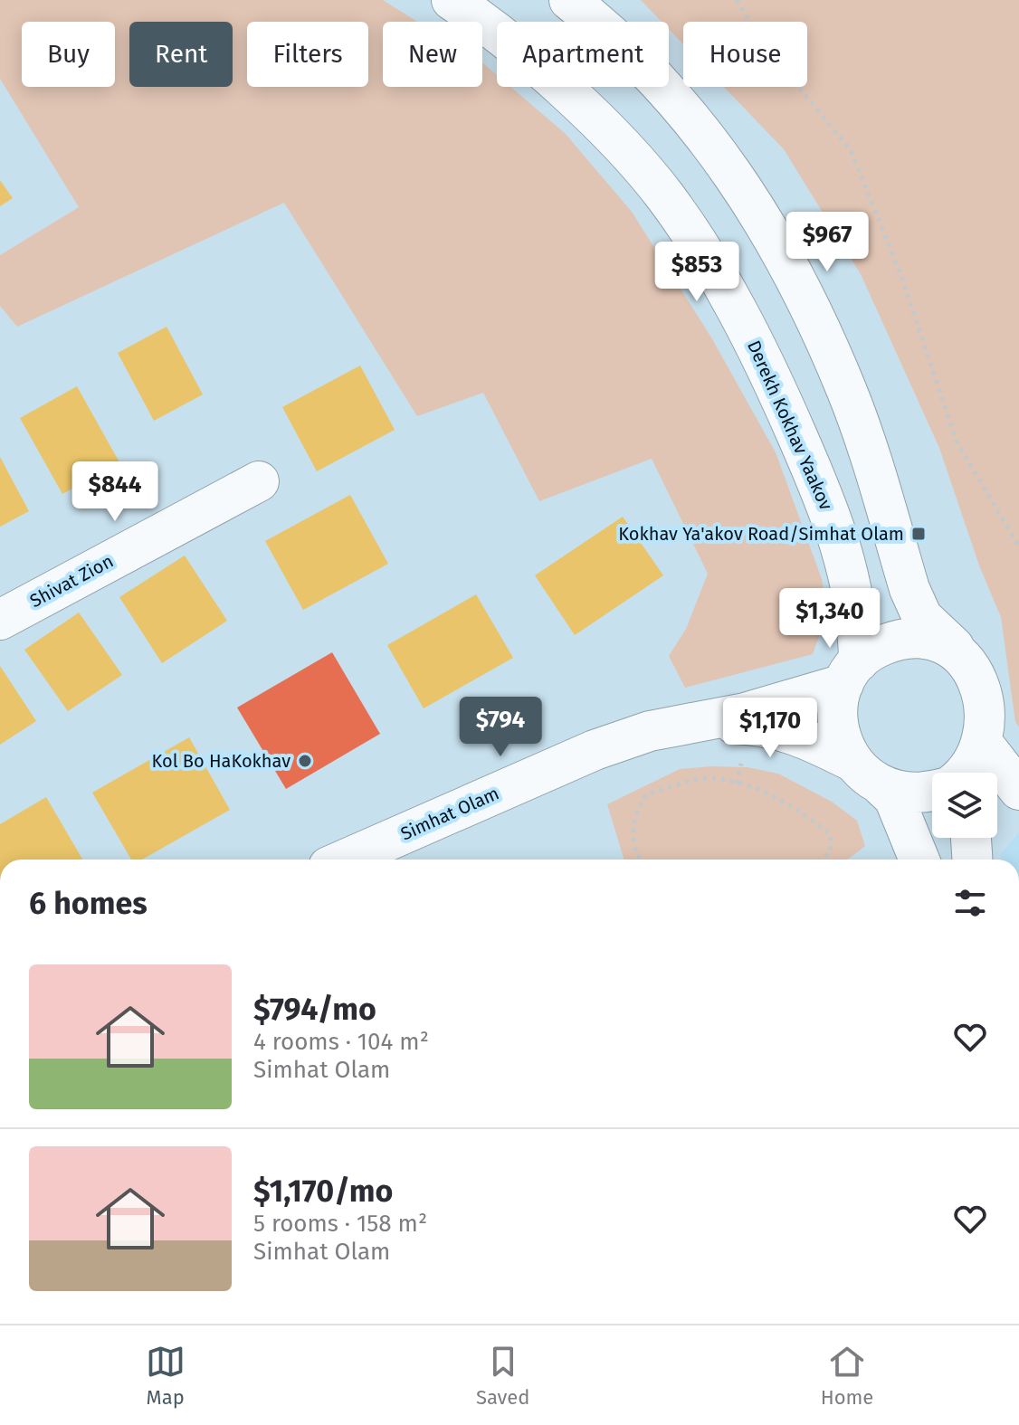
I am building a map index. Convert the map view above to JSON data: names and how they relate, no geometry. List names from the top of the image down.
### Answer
{
  "streets": {
    "street": ["Derekh Kokhav Yaakov", "Shivat Zion", "Simhat Olam"]
  },
  "crossings": [
    ["Derekh Kokhav Yaakov", "Simhat Olam"]
  ],
  "places": {
    "transit": ["Kokhav Ya'akov Road/Simhat Olam"],
    "other": ["Kol Bo HaKokhav"]
  },
  "page": {
    "chip": [
      "Buy",
      "Rent",
      "Filters",
      "New",
      "Apartment",
      "House"
    ],
    "price": [
      "$967",
      "$853",
      "$844",
      "$1,340",
      "$794",
      "$1,170"
    ],
    "heading": "6 homes",
    "list": [
      {
        "name": "$794/mo",
        "note": "4 rooms · 104 m² · Simhat Olam"
      },
      {
        "name": "$1,170/mo",
        "note": "5 rooms · 158 m² · Simhat Olam"
      }
    ],
    "tabs": ["Map", "Saved", "Home"]
  }
}
